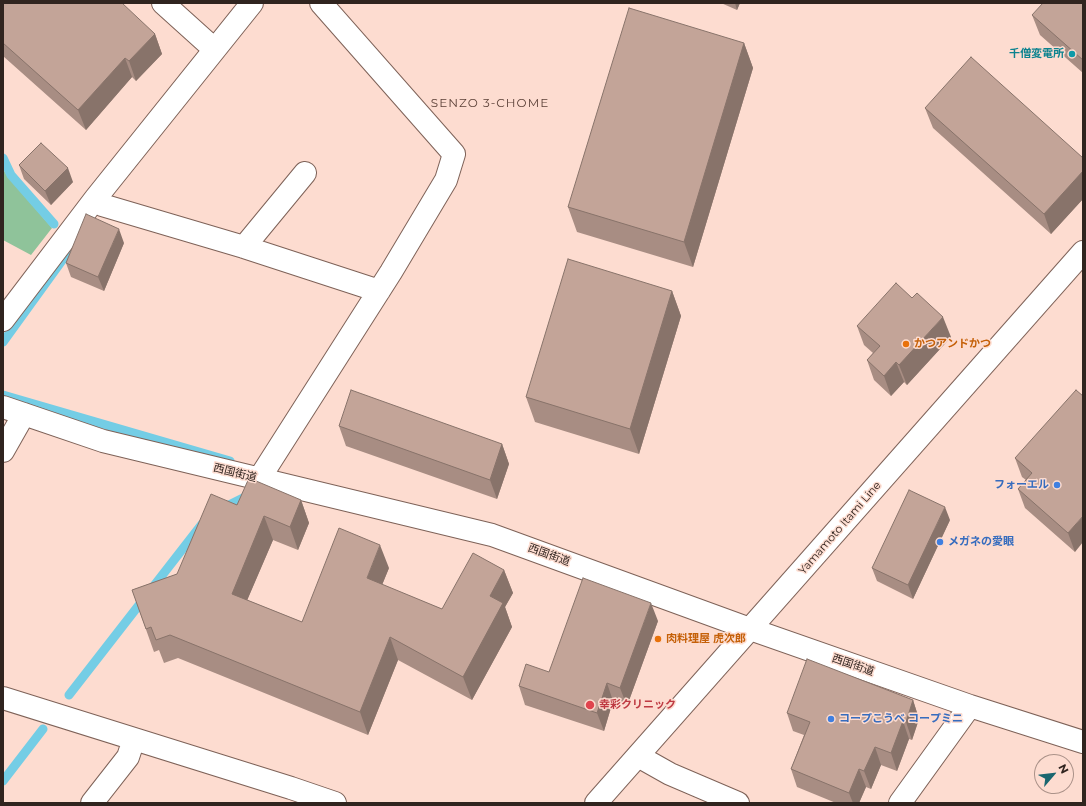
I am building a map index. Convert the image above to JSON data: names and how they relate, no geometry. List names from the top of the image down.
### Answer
{
  "streets": {
    "street": ["西国街道", "Yamamoto Itami Line"]
  },
  "crossings": [
    ["西国街道", "Yamamoto Itami Line"]
  ],
  "districts": ["SENZO 3-CHOME"],
  "places": [
    "千僧変電所",
    "かつアンドかつ",
    "フォーエル",
    "メガネの愛眼",
    "肉料理屋 虎次郎",
    "幸彩クリニック",
    "コープこうべ コープミニ"
  ],
  "north": "top right"
}
